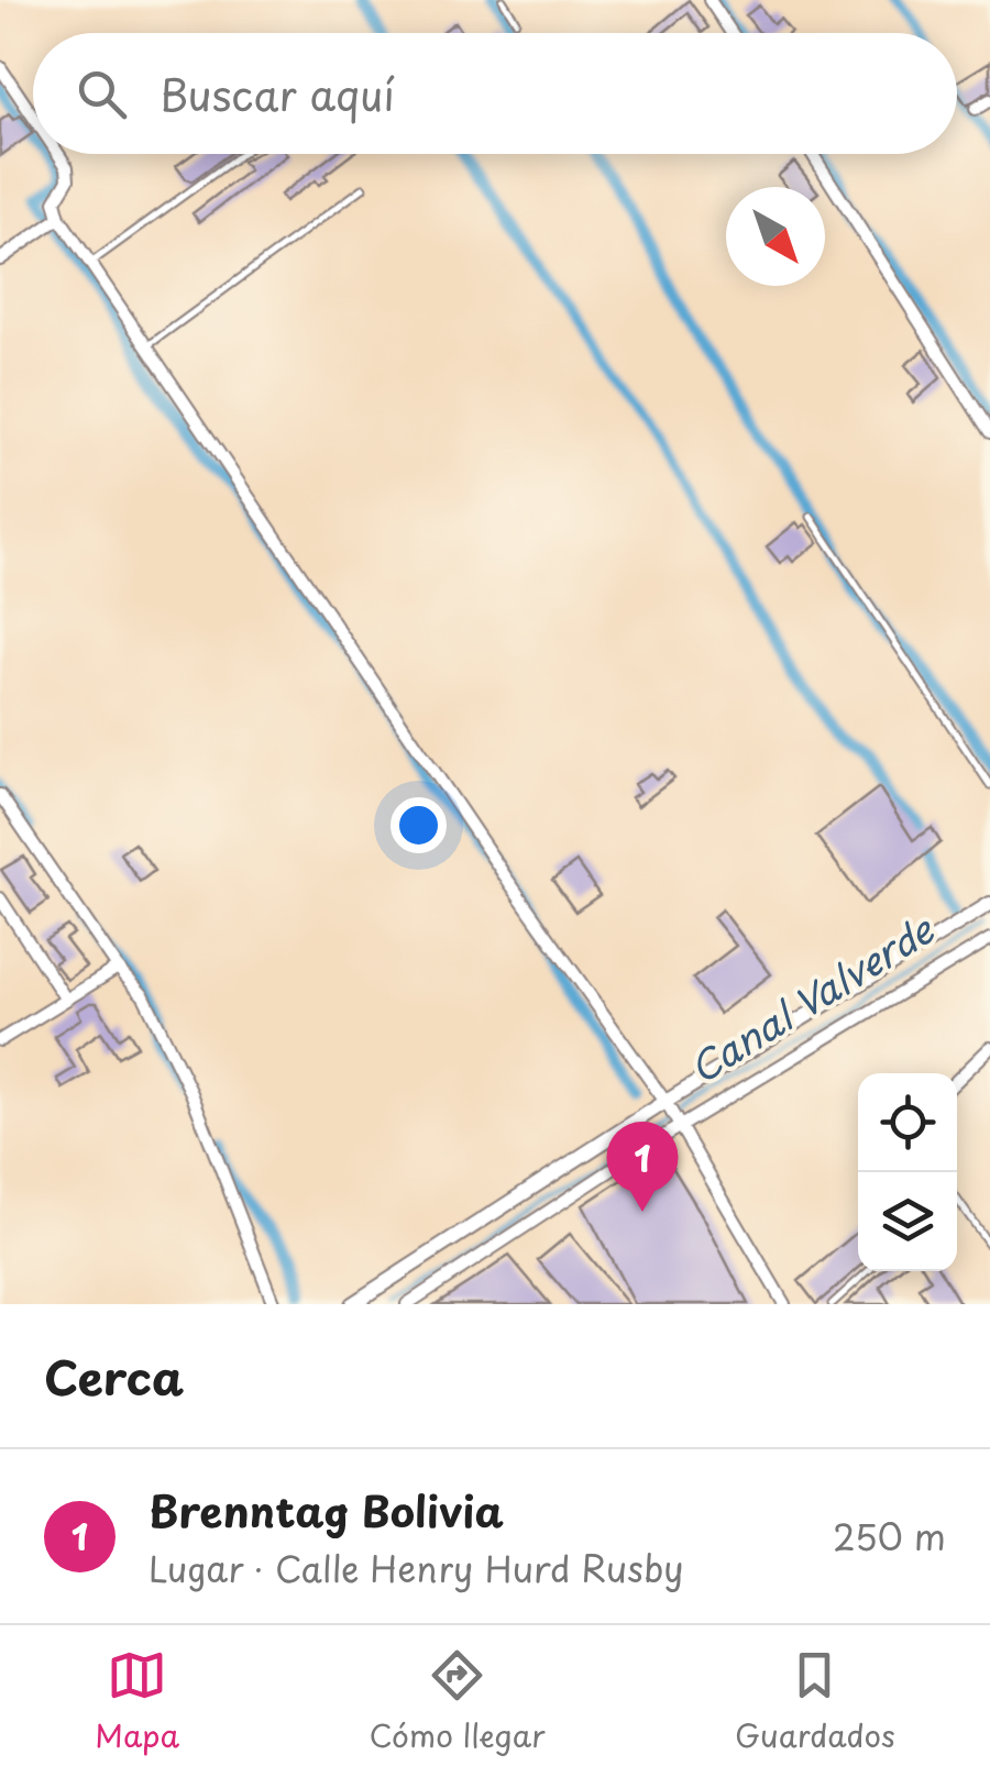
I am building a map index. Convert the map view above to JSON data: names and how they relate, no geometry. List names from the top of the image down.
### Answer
{
  "water": ["Canal Valverde"],
  "north": "bottom right",
  "page": {
    "search": "Buscar aquí",
    "pins": "1",
    "heading": "Cerca",
    "list": [
      {
        "mark": "1",
        "name": "Brenntag Bolivia",
        "note": "Lugar · Calle Henry Hurd Rusby",
        "value": "250 m"
      }
    ],
    "nav": ["Mapa", "Cómo llegar", "Guardados"]
  }
}
